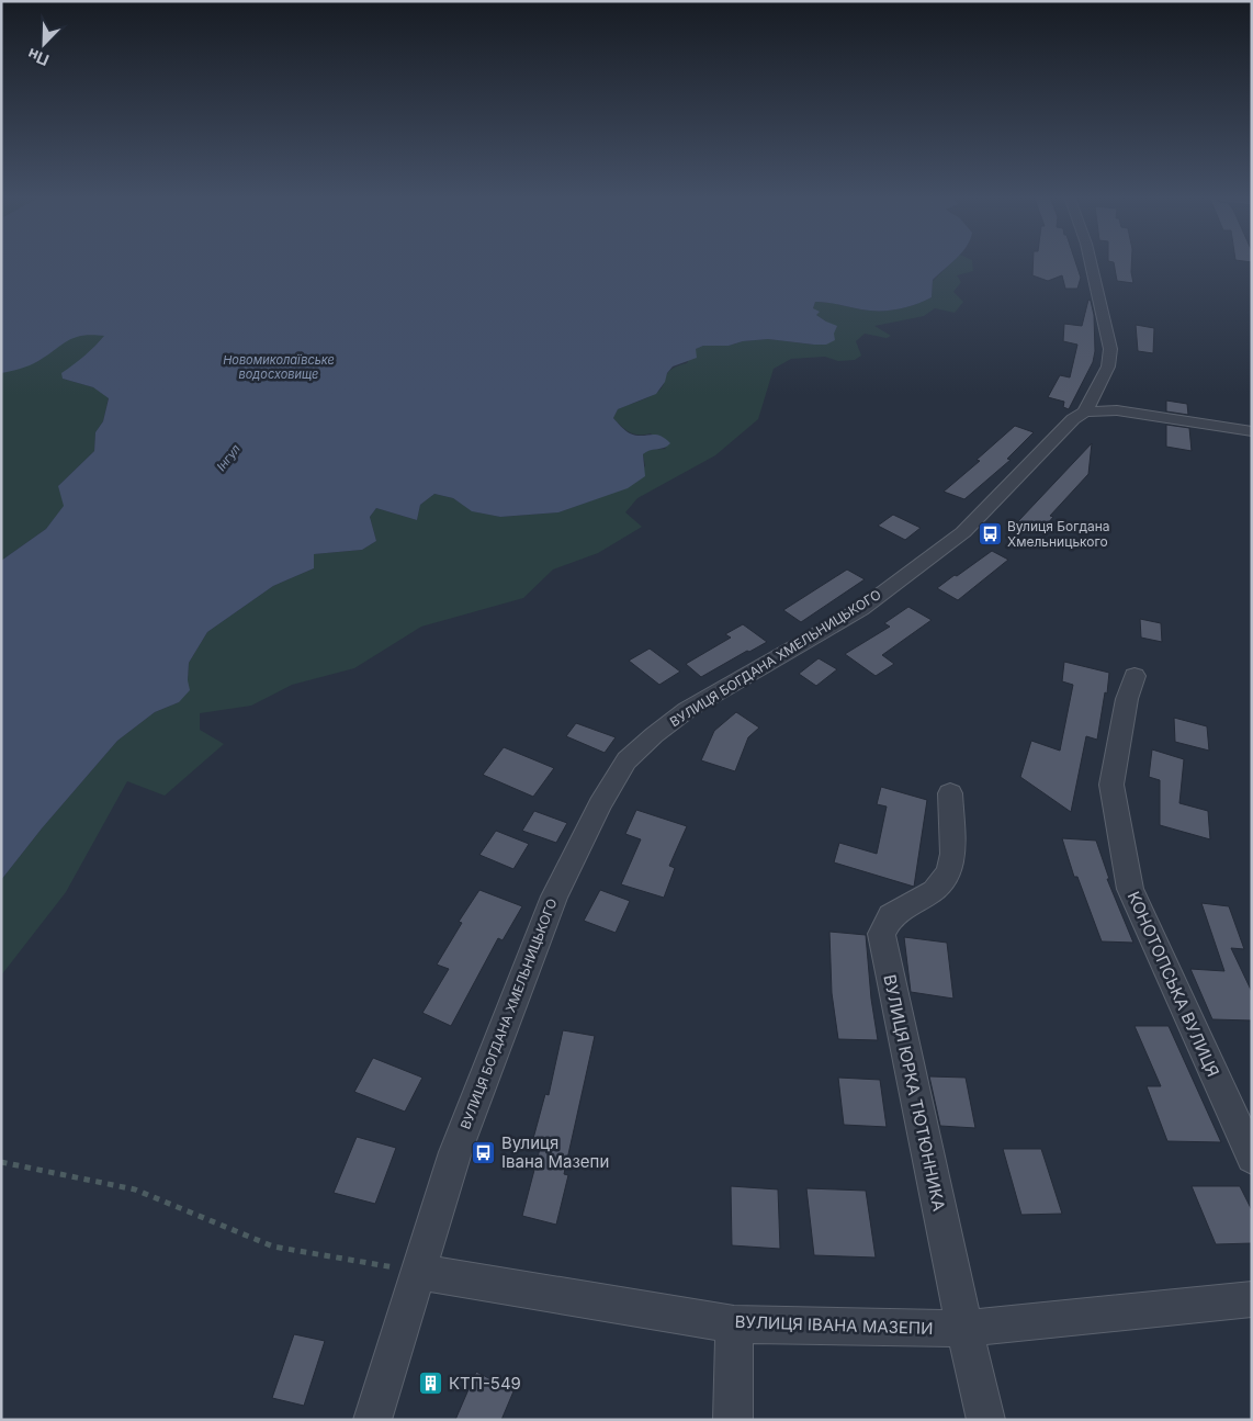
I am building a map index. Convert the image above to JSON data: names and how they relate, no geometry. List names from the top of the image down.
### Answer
{
  "streets": {
    "street": [
      "ВУЛИЦЯ БОГДАНА ХМЕЛЬНИЦЬКОГО",
      "КОНОТОПСЬКА ВУЛИЦЯ",
      "ВУЛИЦЯ ЮРКА ТЮТЮННИКА",
      "ВУЛИЦЯ ІВАНА МАЗЕПИ"
    ]
  },
  "crossings": [
    ["ВУЛИЦЯ БОГДАНА ХМЕЛЬНИЦЬКОГО", "ВУЛИЦЯ ІВАНА МАЗЕПИ"],
    ["ВУЛИЦЯ ЮРКА ТЮТЮННИКА", "ВУЛИЦЯ ІВАНА МАЗЕПИ"]
  ],
  "water": ["Новомиколаївське водосховище", "Інгул"],
  "places": {
    "bus stop": ["Вулиця Богдана Хмельницького", "Вулиця Івана Мазепи"],
    "building": ["КТП-549"]
  },
  "north": "bottom left"
}
